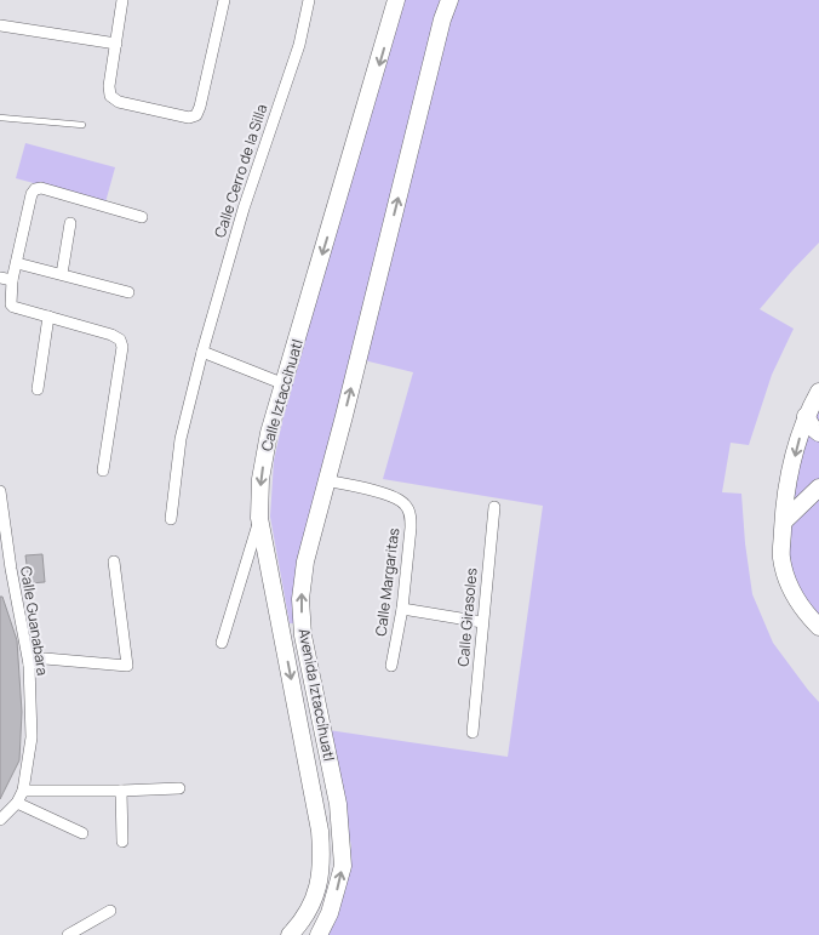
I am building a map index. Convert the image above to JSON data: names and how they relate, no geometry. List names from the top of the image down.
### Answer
{
  "streets": {
    "street": [
      "Calle Cerro de la Silla",
      "Calle Iztaccíhuatl",
      "Calle Margaritas",
      "Calle Girasoles",
      "Calle Guanabara",
      "Avenida Iztaccíhuatl"
    ]
  },
  "crossings": [
    ["Calle Margaritas", "Avenida Iztaccíhuatl"]
  ],
  "one_way": ["Calle Iztaccíhuatl", "Avenida Iztaccíhuatl"]
}
